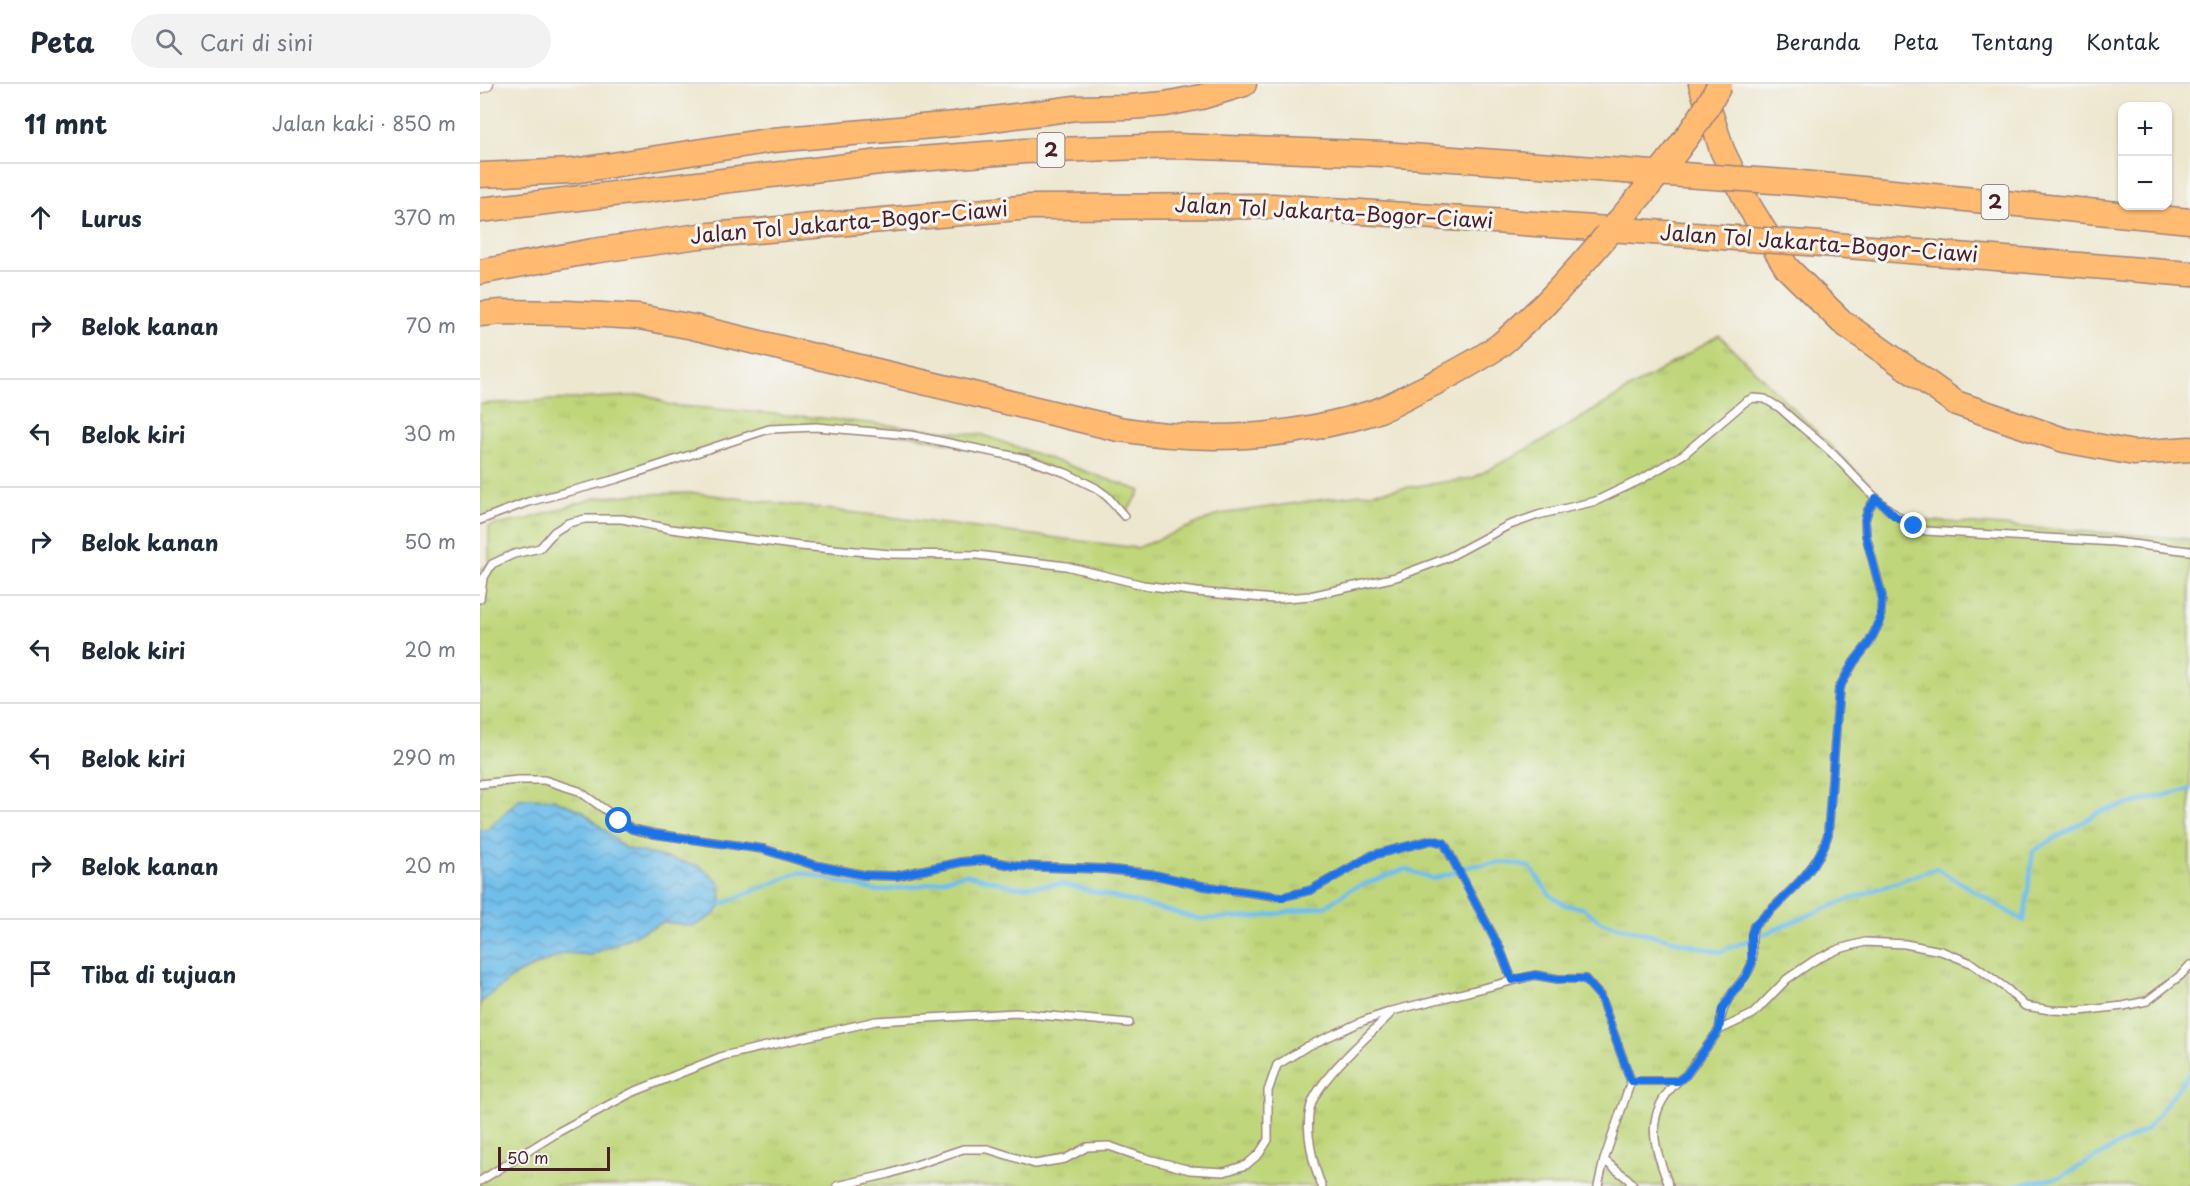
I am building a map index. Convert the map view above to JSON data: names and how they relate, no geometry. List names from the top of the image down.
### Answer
{
  "streets": {
    "highway": ["2", "Jalan Tol Jakarta–Bogor–Ciawi"]
  },
  "scale_bar": "50 m",
  "page": {
    "header": "Peta",
    "search": "Cari di sini",
    "nav": [
      "Beranda",
      "Peta",
      "Tentang",
      "Kontak"
    ],
    "heading": ["11 mnt", "Jalan kaki · 850 m"],
    "map_buttons": ["+", "−"],
    "list": [
      ["Lurus", "370 m"],
      ["Belok kanan", "70 m"],
      ["Belok kiri", "30 m"],
      ["Belok kanan", "50 m"],
      ["Belok kiri", "20 m"],
      ["Belok kiri", "290 m"],
      ["Belok kanan", "20 m"],
      "Tiba di tujuan"
    ],
    "scale": "50 m"
  }
}
